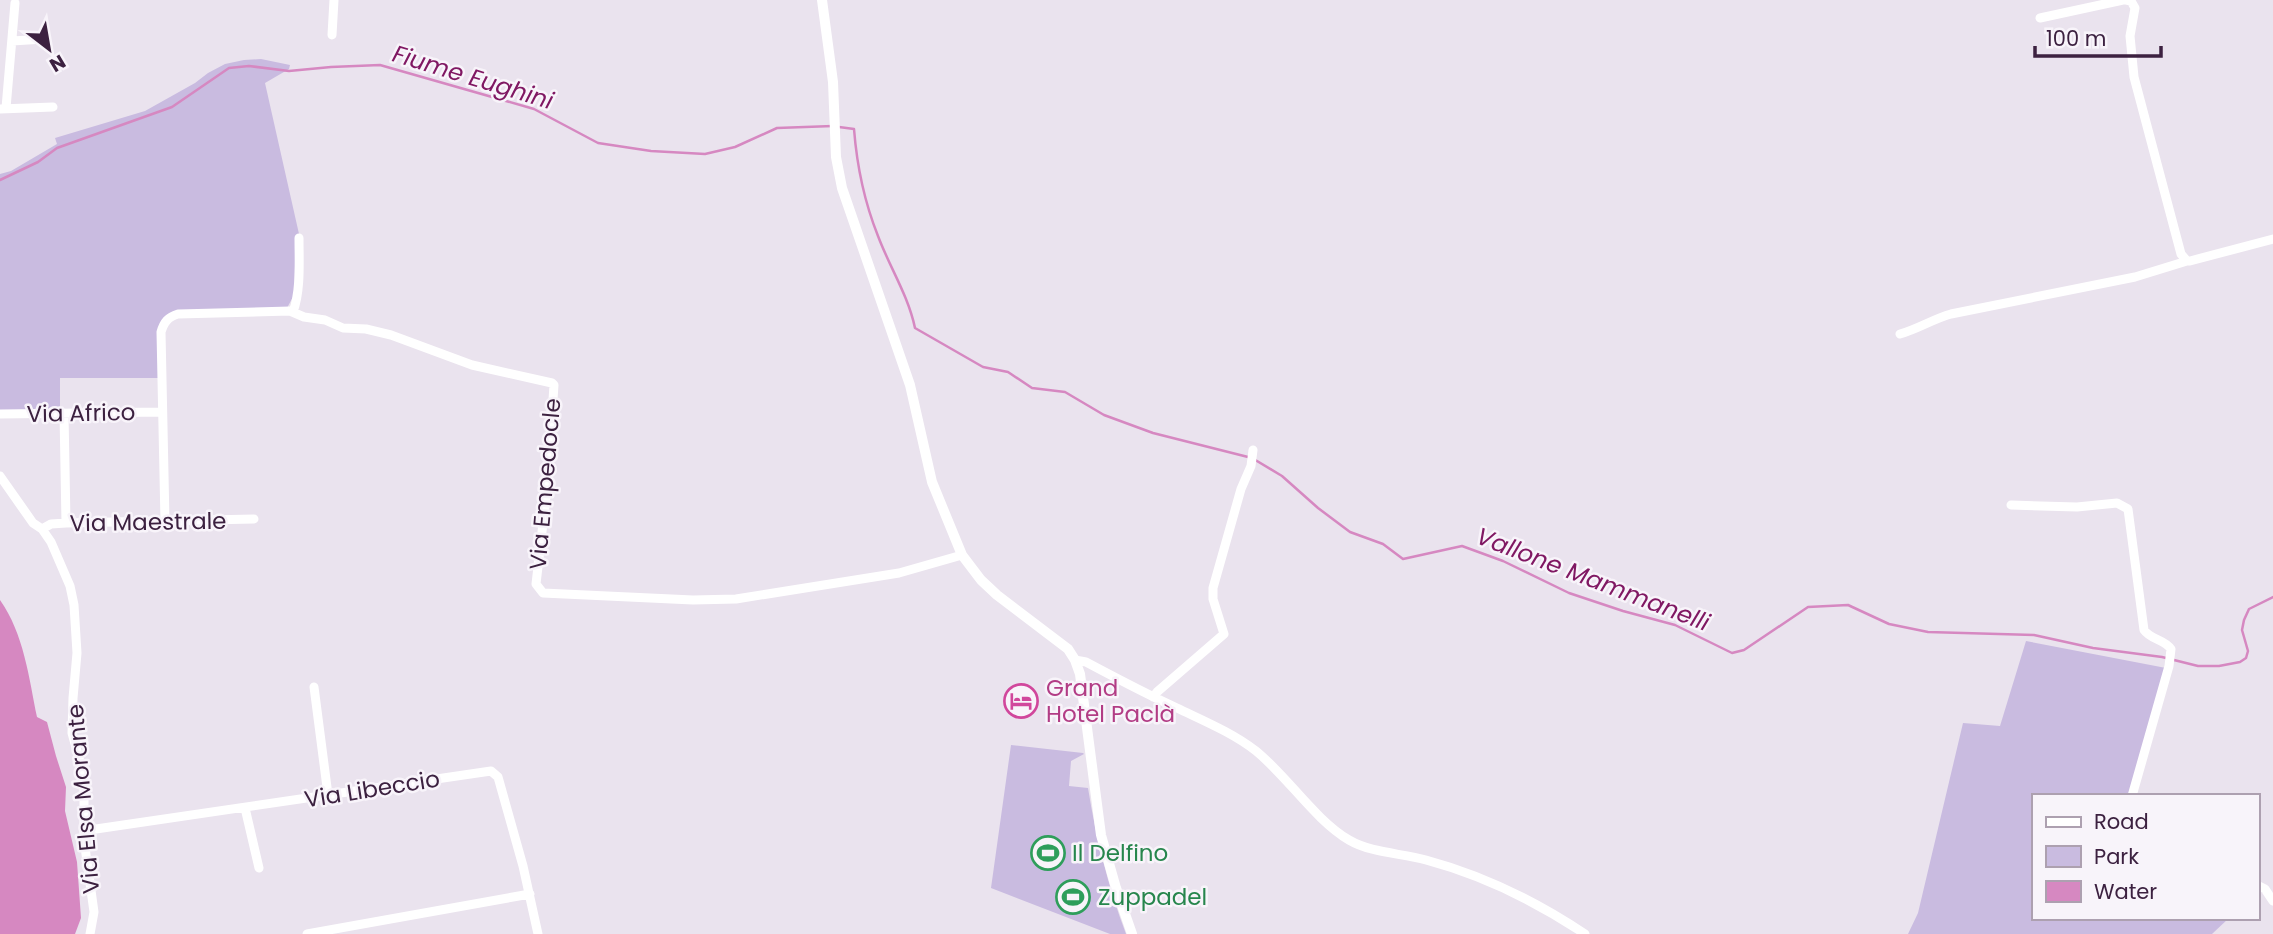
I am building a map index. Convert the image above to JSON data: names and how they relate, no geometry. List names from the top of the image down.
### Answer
{
  "streets": {
    "street": [
      "Via Africo",
      "Via Empedocle",
      "Via Maestrale",
      "Via Libeccio",
      "Via Elsa Morante"
    ]
  },
  "crossings": [
    ["Via Africo", "Via Empedocle"],
    ["Via Empedocle", "Via Maestrale"],
    ["Via Maestrale", "Via Elsa Morante"],
    ["Via Libeccio", "Via Elsa Morante"]
  ],
  "water": ["Fiume Eughini", "Vallone Mammanelli"],
  "places": {
    "hotel": ["Grand Hotel Paclà"],
    "sports": ["Il Delfino", "Zuppadel"]
  },
  "legend": ["Road", "Park", "Water"],
  "scale_bar": "100 m",
  "north": "bottom right"
}
